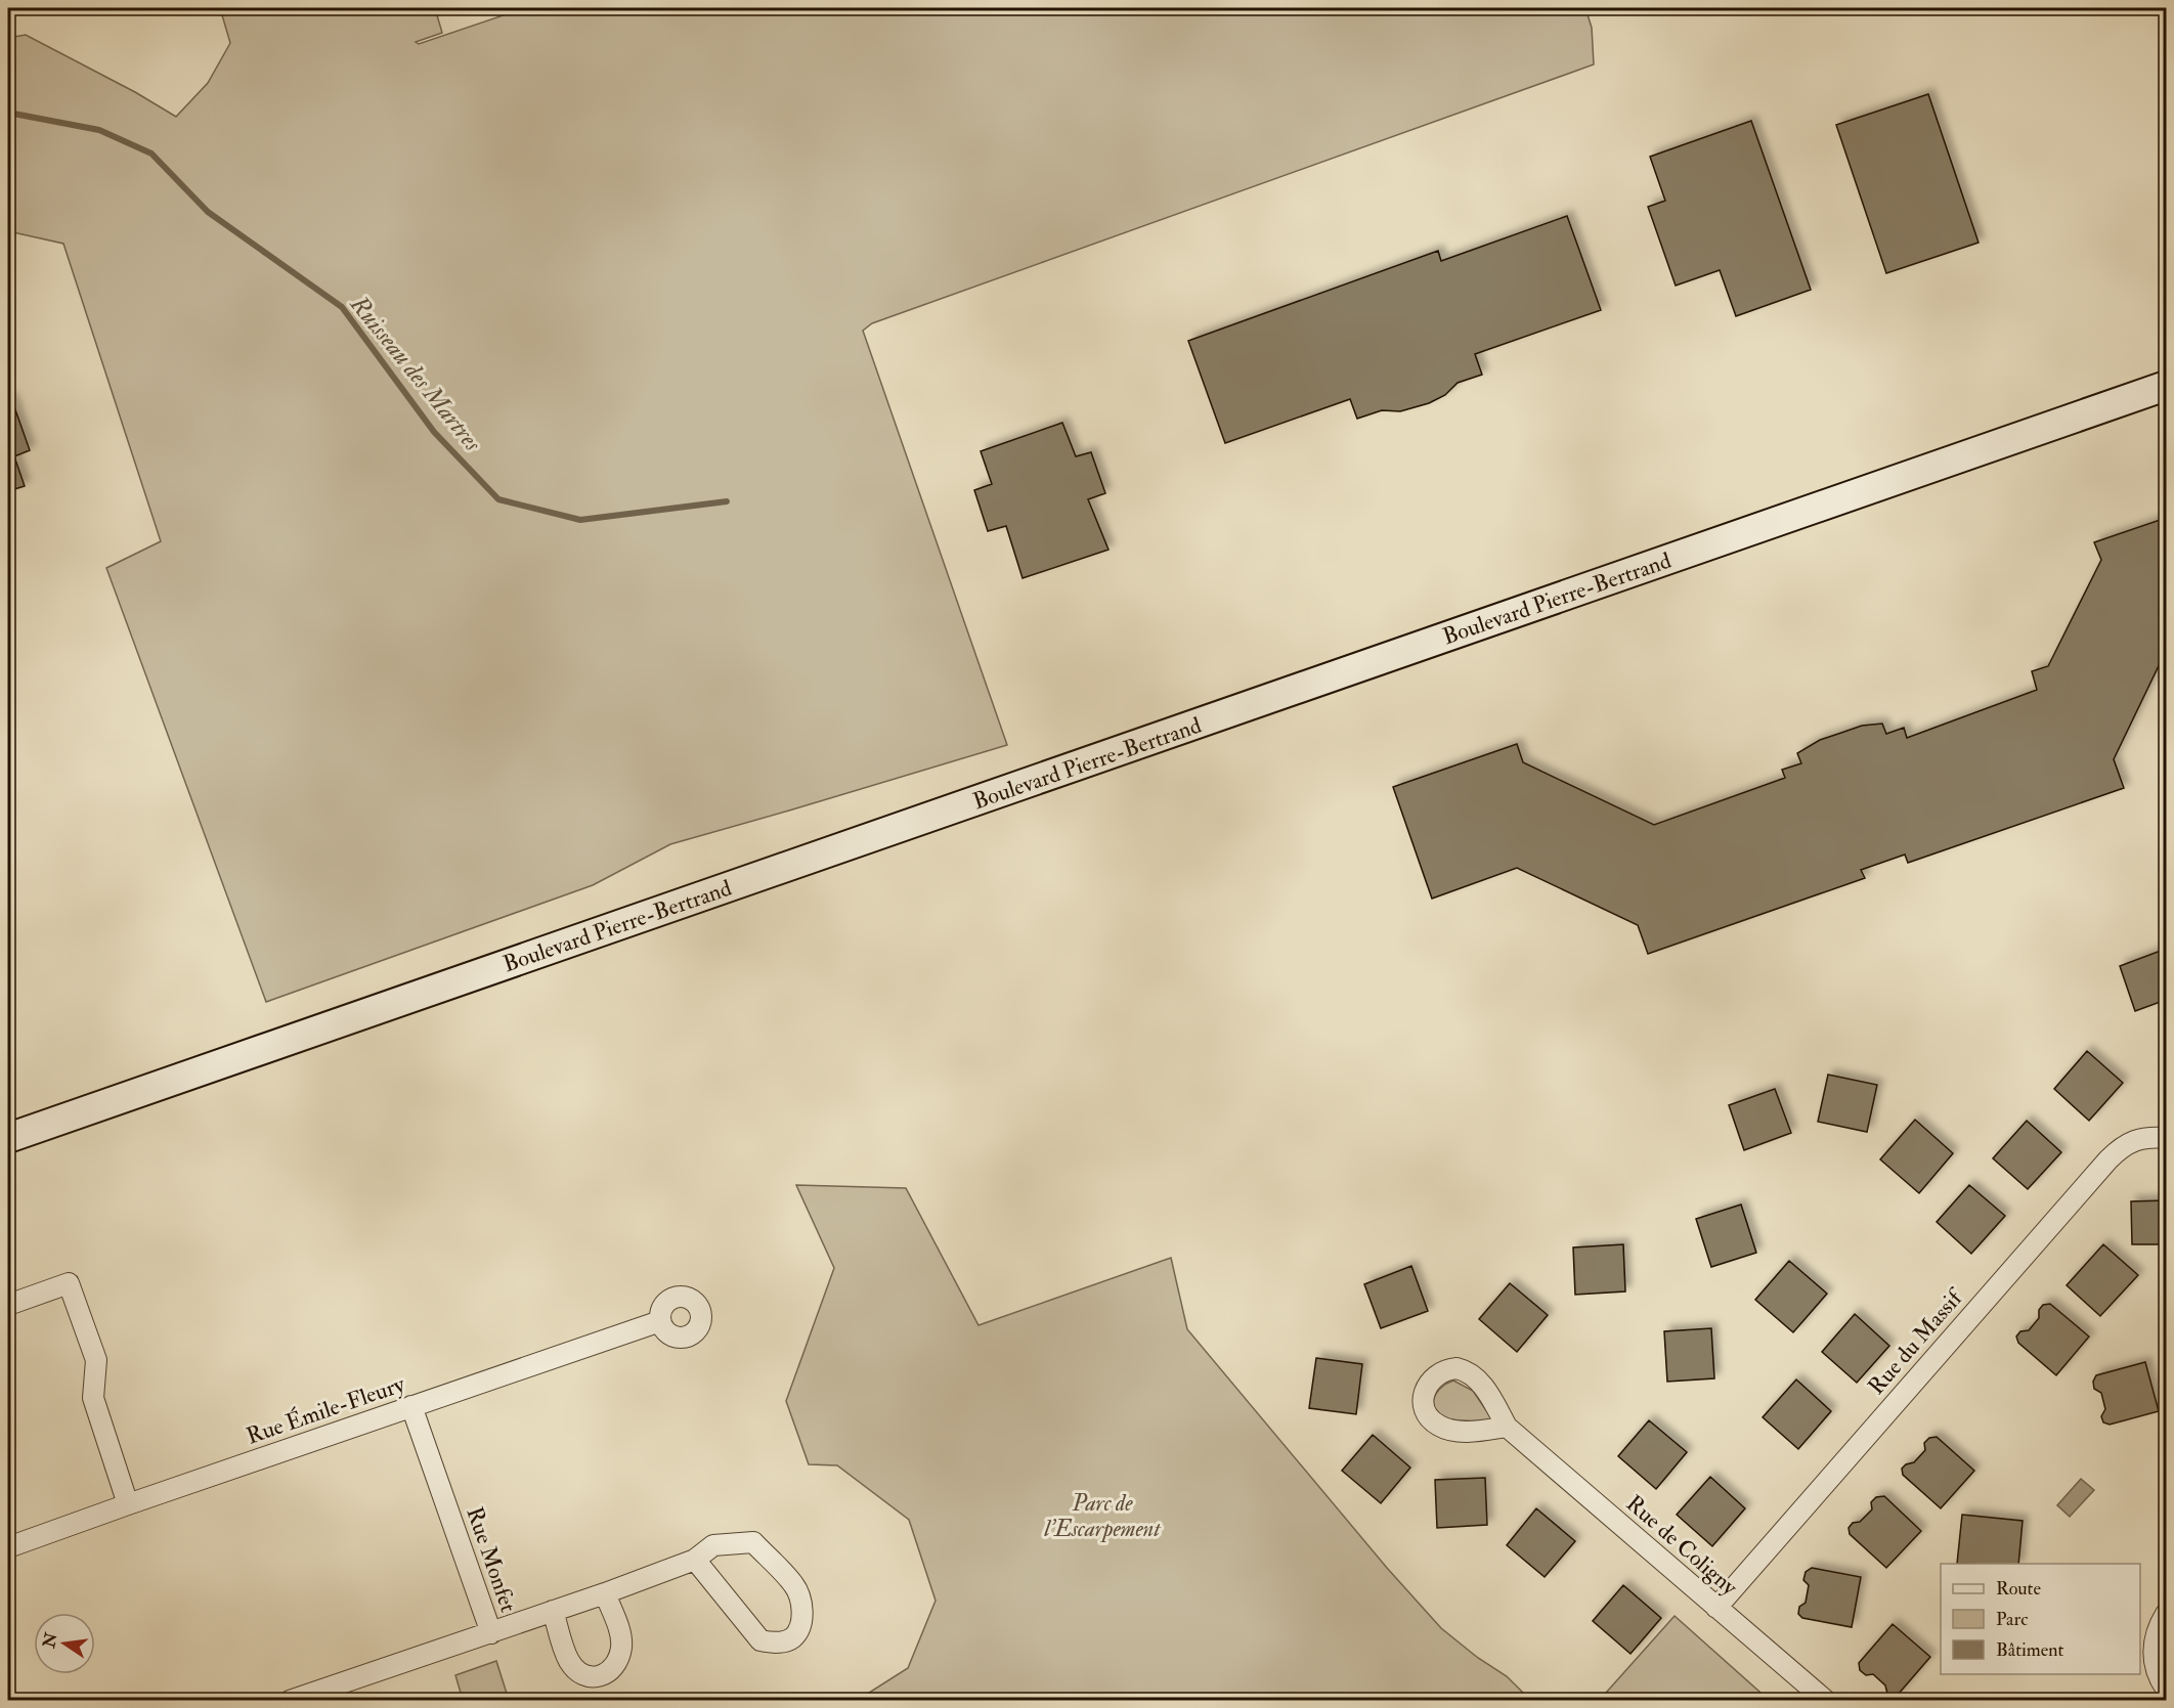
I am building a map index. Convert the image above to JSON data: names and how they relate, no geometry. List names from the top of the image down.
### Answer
{
  "streets": {
    "main road": ["Boulevard Pierre-Bertrand"],
    "street": [
      "Rue du Massif",
      "Rue Émile-Fleury",
      "Rue de Coligny",
      "Rue Monfet"
    ]
  },
  "crossings": [
    ["Rue du Massif", "Rue de Coligny"],
    ["Rue Émile-Fleury", "Rue Monfet"]
  ],
  "water": ["Ruisseau des Martres"],
  "parks": ["Parc de l'Escarpement"],
  "legend": ["Route", "Parc", "Bâtiment"],
  "north": "left"
}
